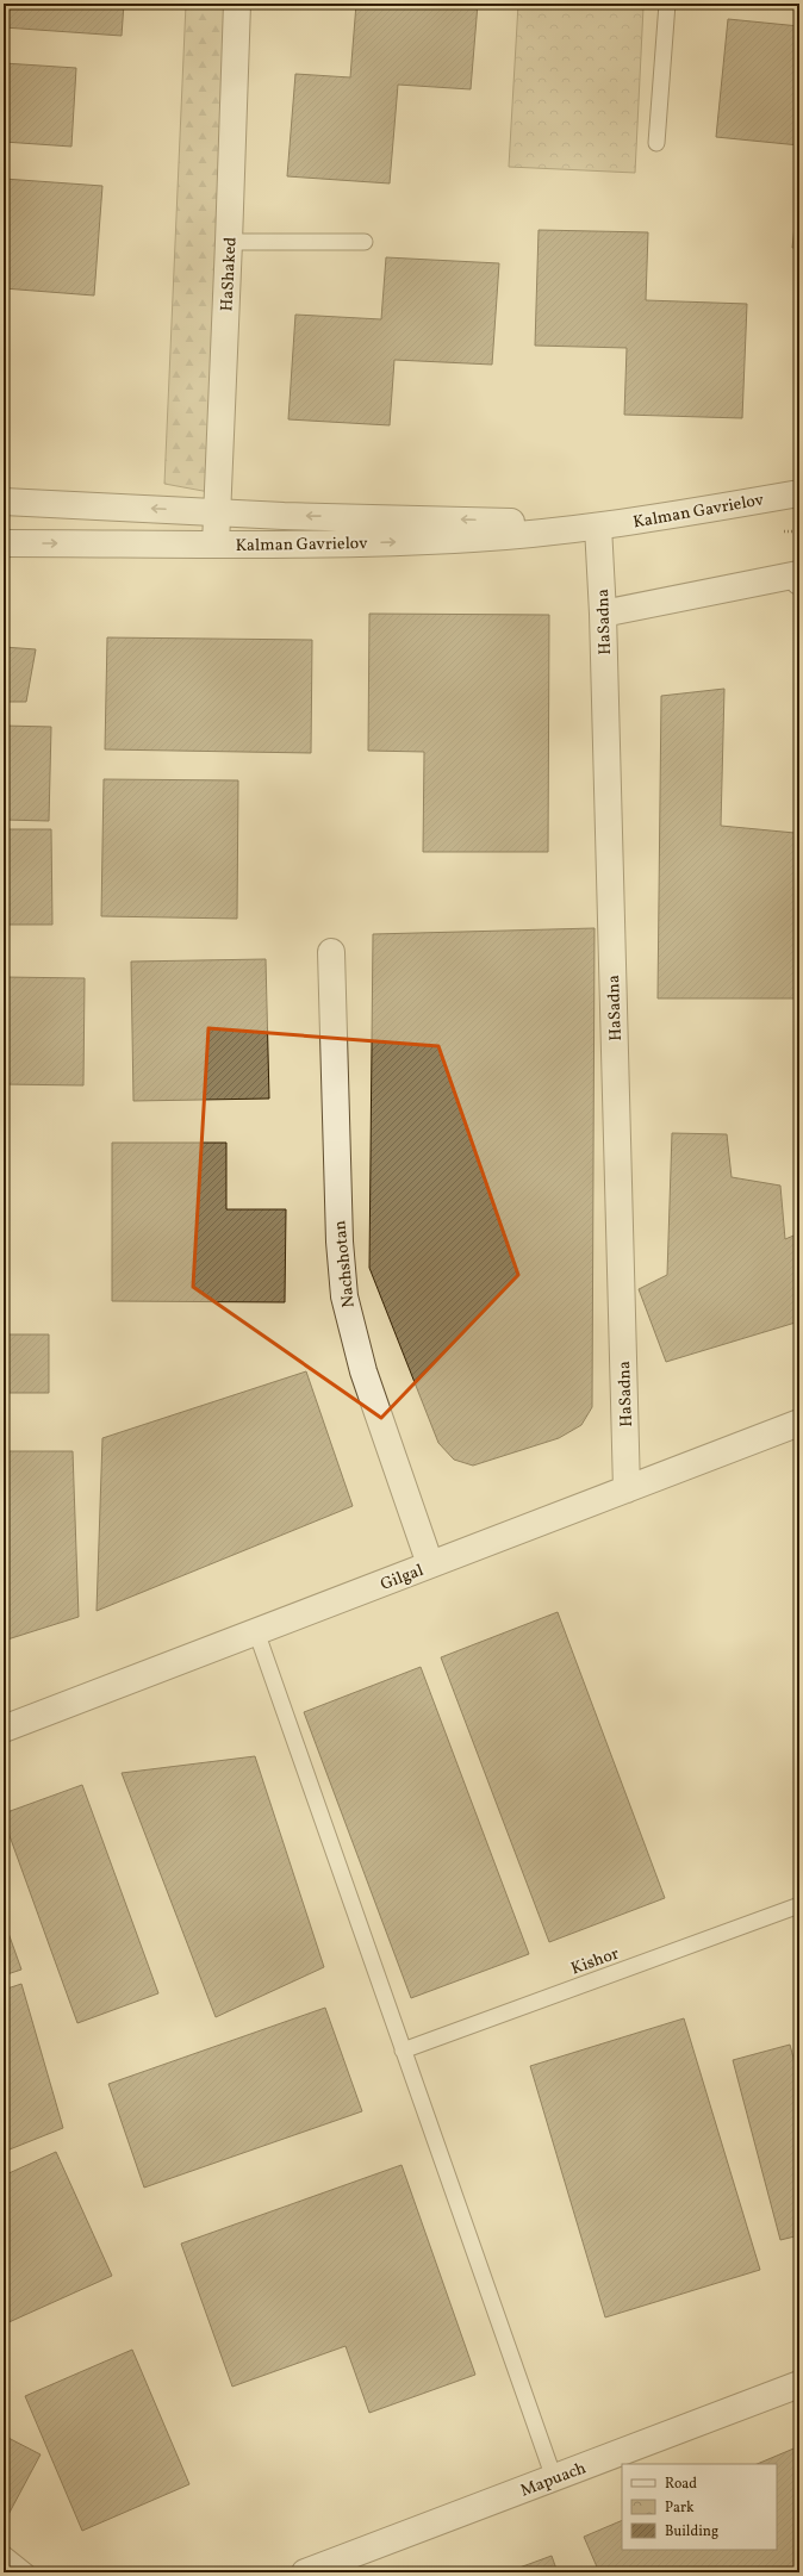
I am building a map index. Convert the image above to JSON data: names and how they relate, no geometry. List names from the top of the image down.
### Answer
{
  "streets": {
    "street": [
      "HaShaked",
      "Kalman Gavrielov",
      "HaSadna",
      "Nachshotan",
      "Gilgal",
      "Mapuach"
    ],
    "lane": ["Kishor"]
  },
  "crossings": [
    ["HaShaked", "Kalman Gavrielov"],
    ["Kalman Gavrielov", "HaSadna"],
    ["HaSadna", "Gilgal"],
    ["Nachshotan", "Gilgal"]
  ],
  "legend": ["Road", "Park", "Building"]
}
